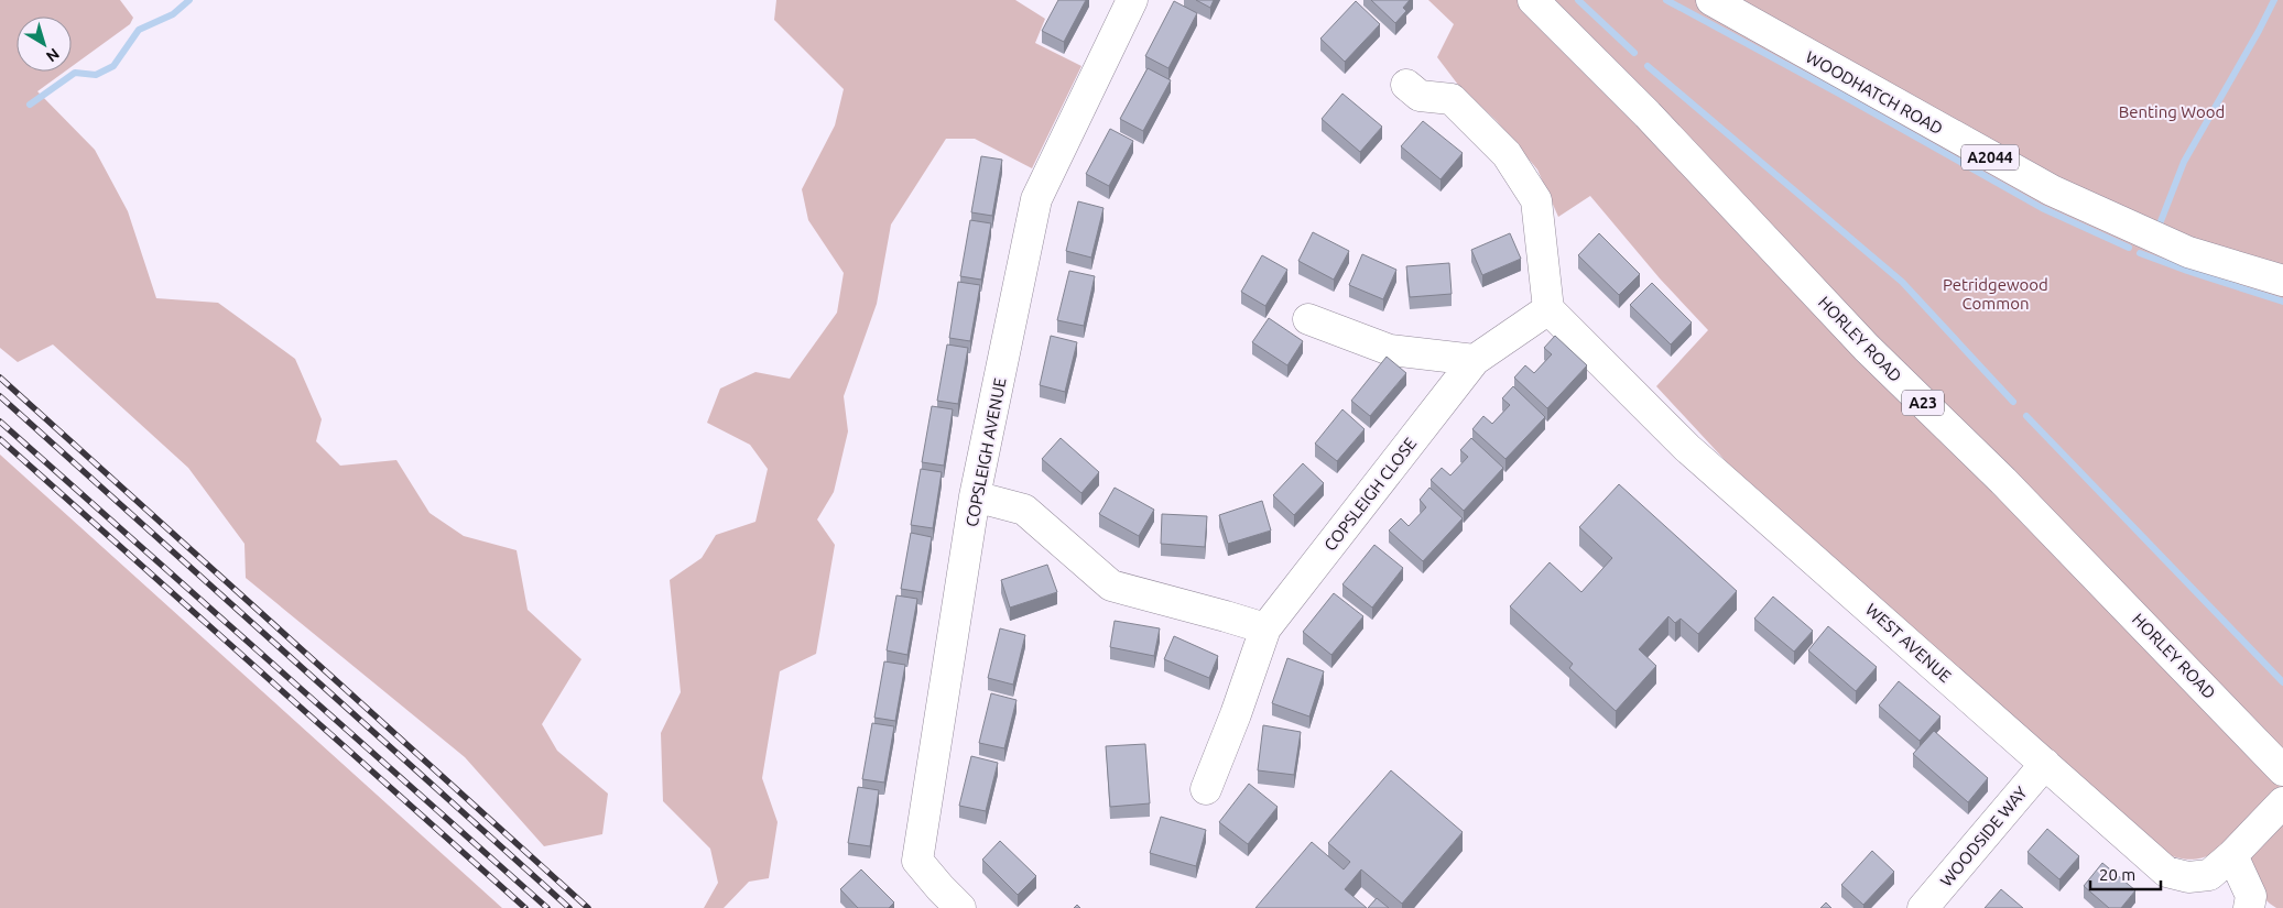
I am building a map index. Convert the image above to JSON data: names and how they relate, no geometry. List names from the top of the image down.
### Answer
{
  "streets": {
    "street": [
      "WOODHATCH ROAD",
      "A2044",
      "HORLEY ROAD",
      "A23",
      "COPSLEIGH AVENUE",
      "COPSLEIGH CLOSE",
      "WEST AVENUE",
      "WOODSIDE WAY"
    ]
  },
  "crossings": [
    ["COPSLEIGH CLOSE", "WEST AVENUE"],
    ["WEST AVENUE", "WOODSIDE WAY"]
  ],
  "parks": ["Benting Wood", "Petridgewood Common"],
  "scale_bar": "20 m",
  "north": "bottom right"
}
